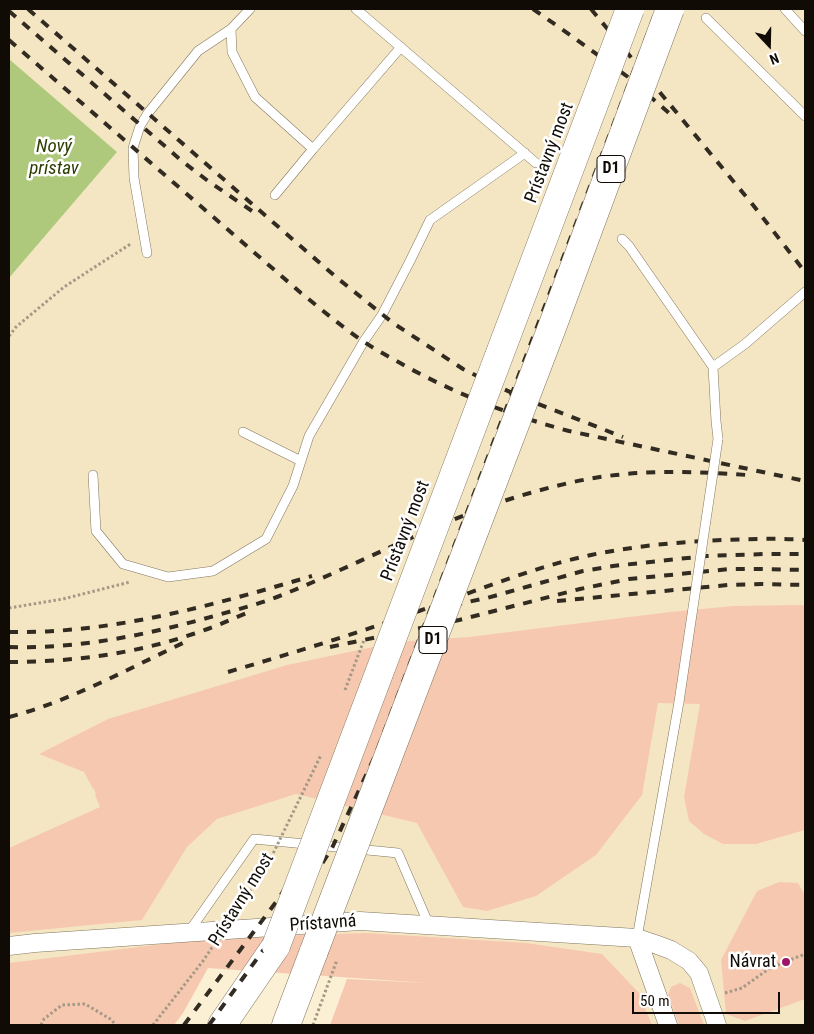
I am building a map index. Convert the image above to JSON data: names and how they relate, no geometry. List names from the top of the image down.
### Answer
{
  "streets": {
    "highway": ["Prístavný most", "D1"],
    "street": ["Prístavná"]
  },
  "crossings": [
    ["Prístavný most", "D1"]
  ],
  "water": ["Nový prístav"],
  "places": ["Návrat"],
  "scale_bar": "50 m",
  "north": "bottom"
}
